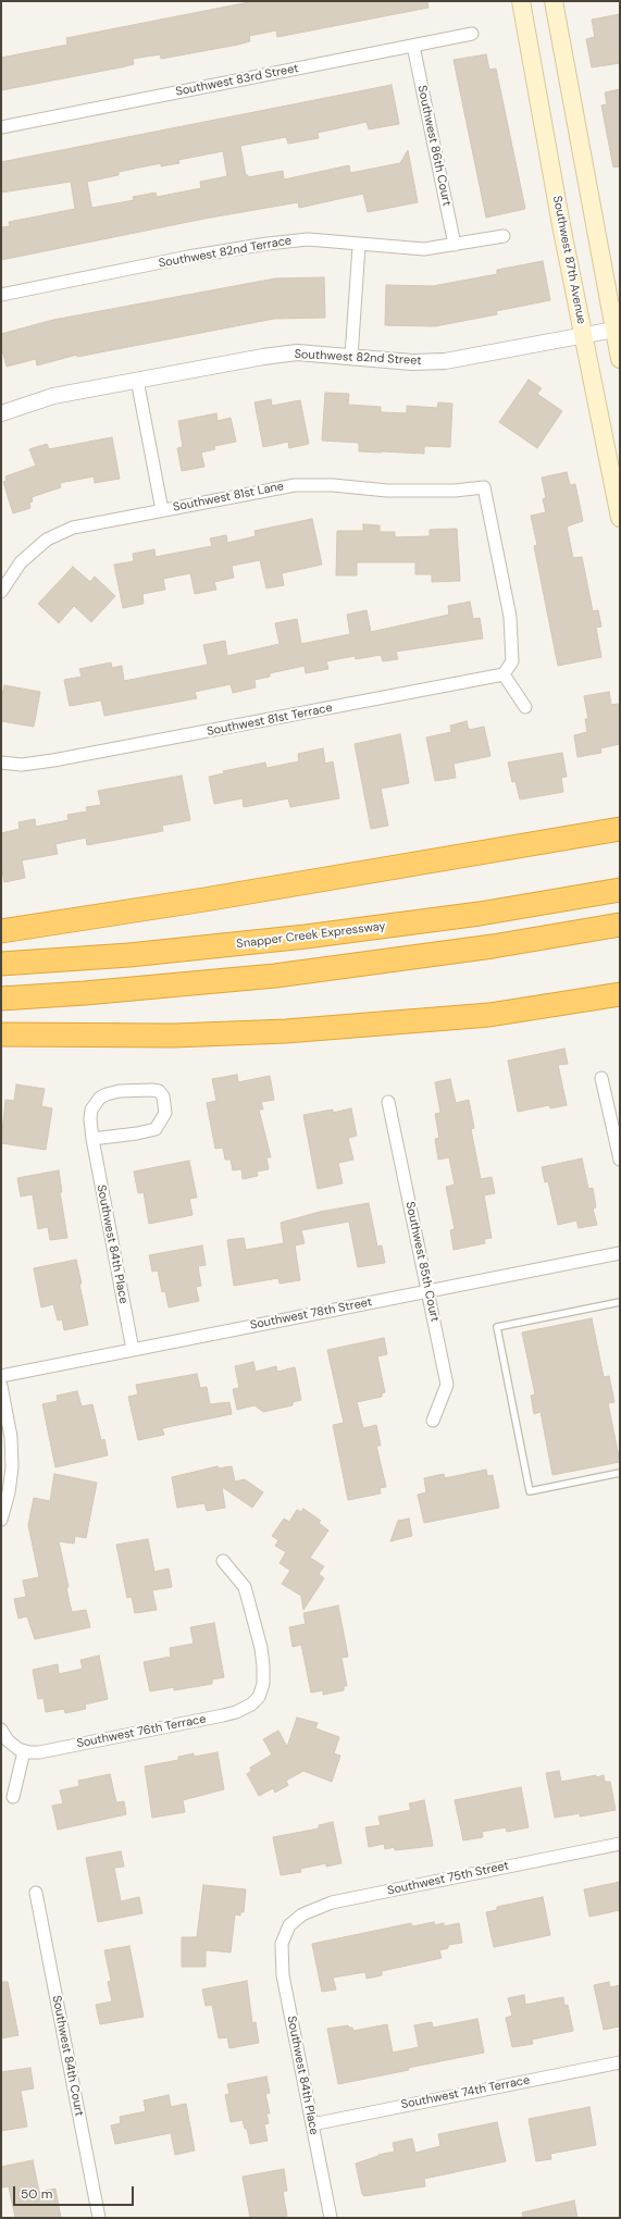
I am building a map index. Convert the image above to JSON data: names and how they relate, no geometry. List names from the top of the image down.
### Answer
{
  "streets": {
    "highway": ["Snapper Creek Expressway"],
    "main road": ["Southwest 87th Avenue"],
    "street": [
      "Southwest 83rd Street",
      "Southwest 86th Court",
      "Southwest 82nd Terrace",
      "Southwest 82nd Street",
      "Southwest 81st Lane",
      "Southwest 81st Terrace",
      "Southwest 84th Place",
      "Southwest 85th Court",
      "Southwest 78th Street",
      "Southwest 76th Terrace",
      "Southwest 75th Street",
      "Southwest 84th Court",
      "Southwest 74th Terrace"
    ]
  },
  "crossings": [
    ["Southwest 83rd Street", "Southwest 86th Court"],
    ["Southwest 86th Court", "Southwest 82nd Terrace"],
    ["Southwest 87th Avenue", "Southwest 82nd Street"],
    ["Southwest 81st Lane", "Southwest 81st Terrace"],
    ["Southwest 84th Place", "Southwest 78th Street"],
    ["Southwest 84th Place", "Southwest 75th Street"],
    ["Southwest 84th Place", "Southwest 74th Terrace"],
    ["Southwest 85th Court", "Southwest 78th Street"]
  ],
  "scale_bar": "50 m"
}
